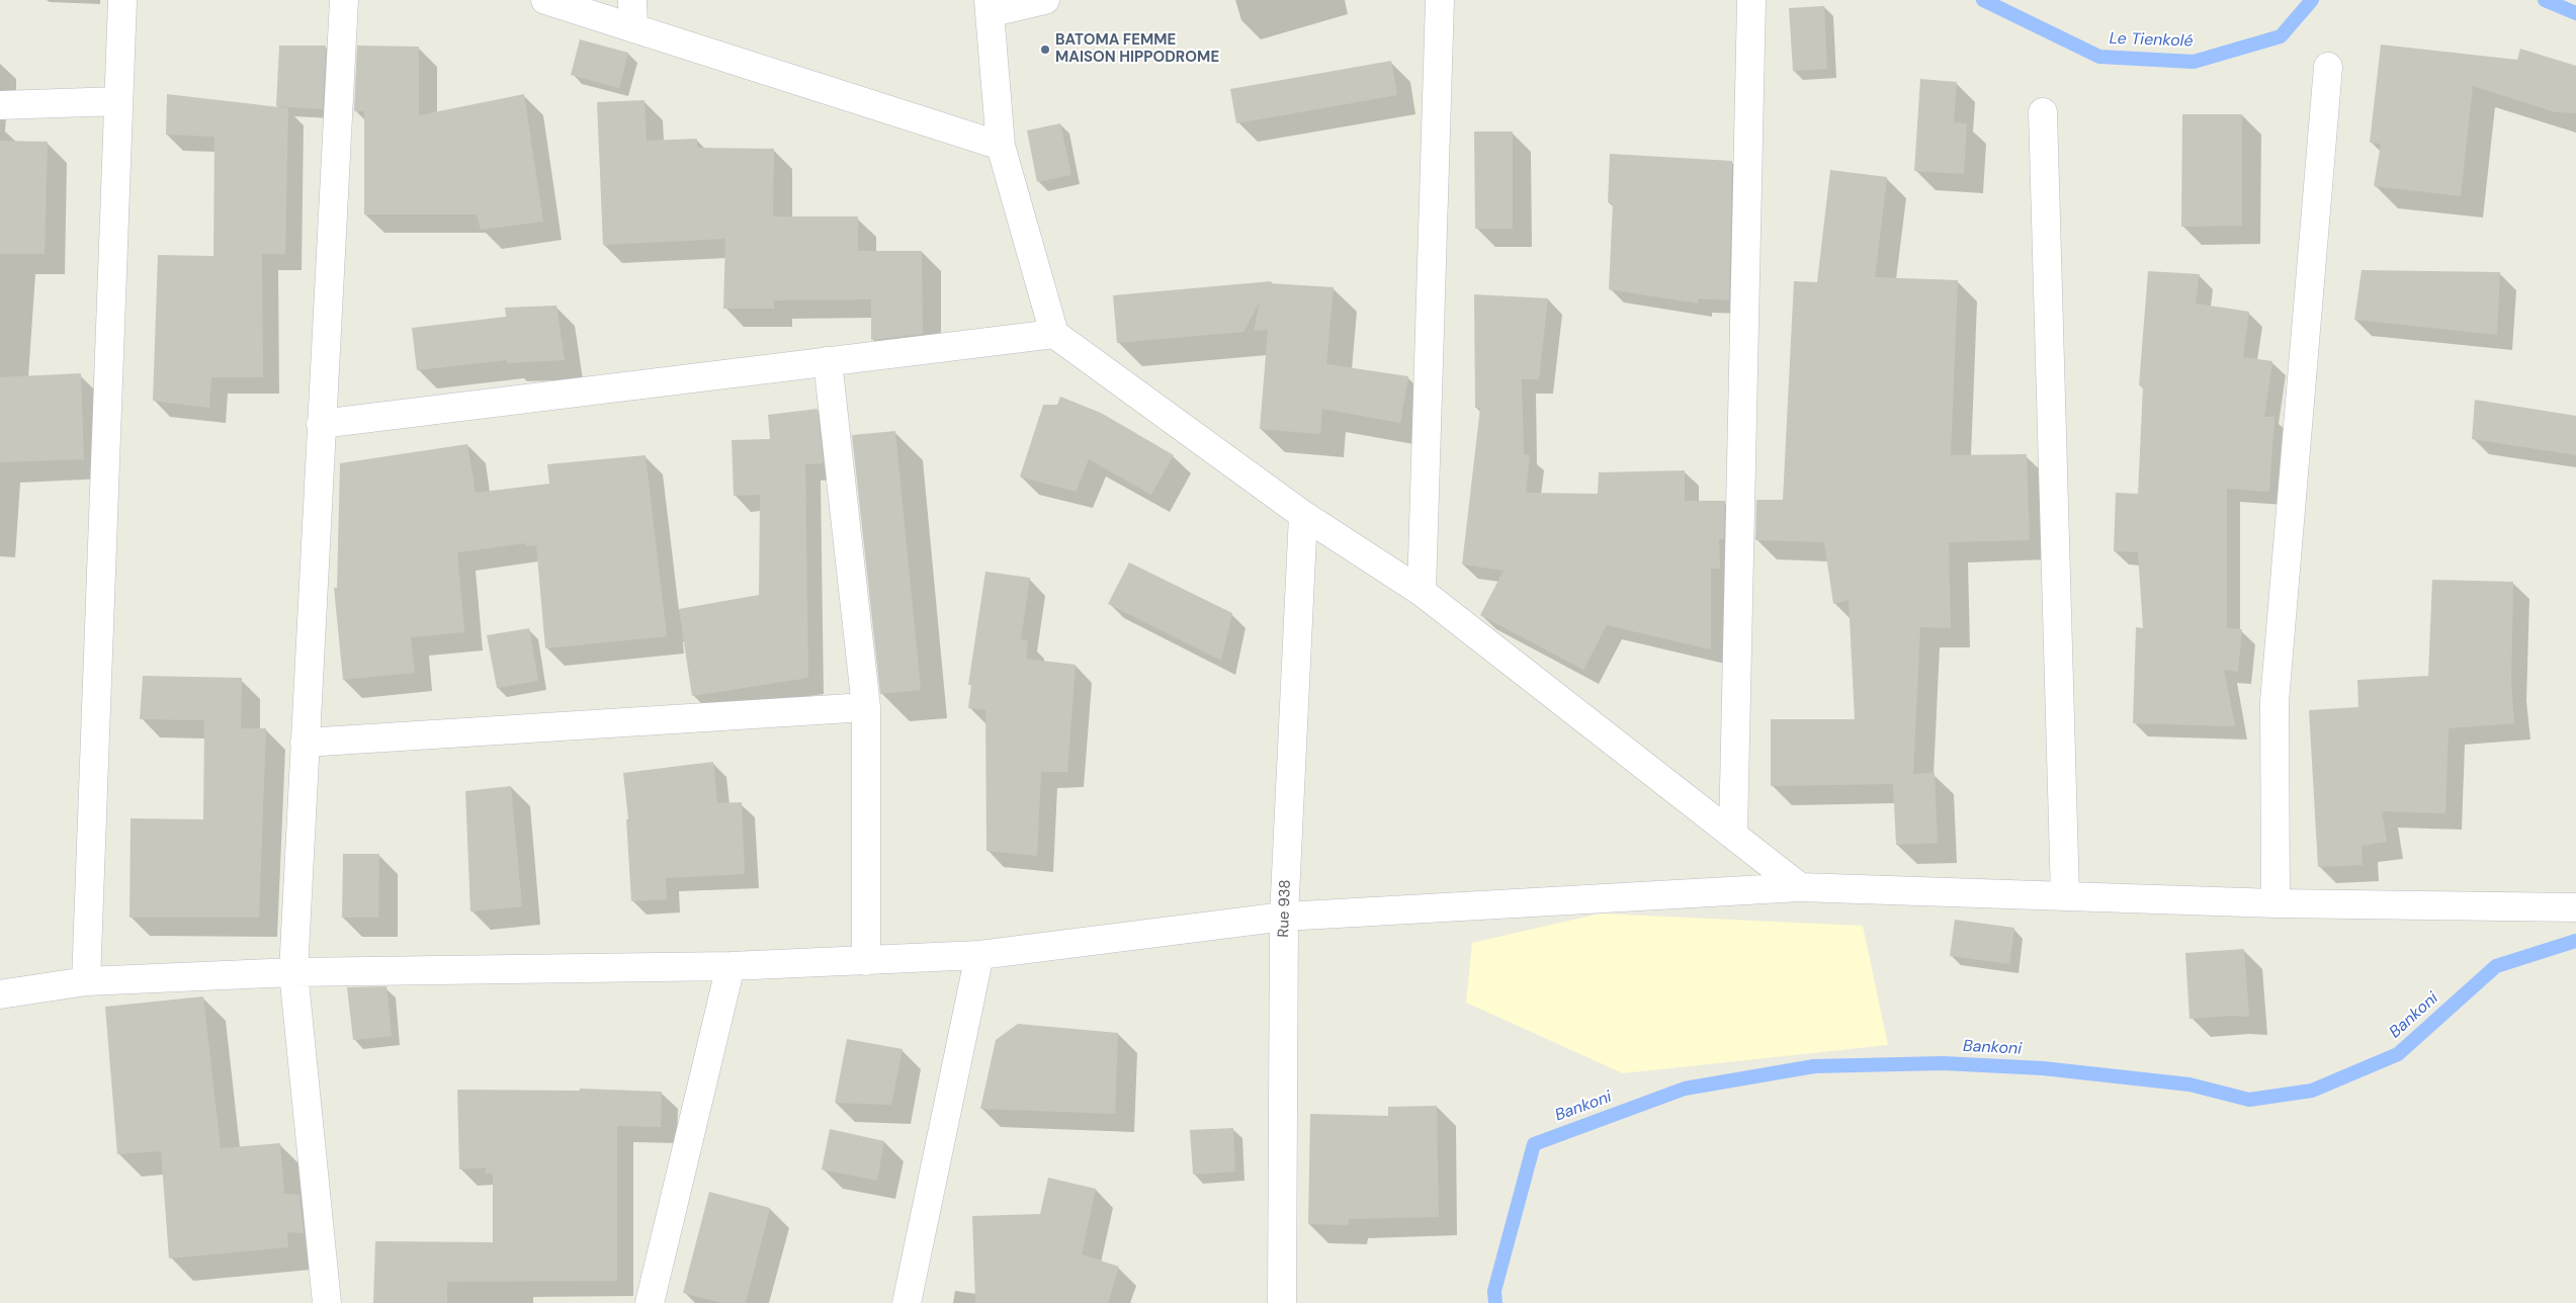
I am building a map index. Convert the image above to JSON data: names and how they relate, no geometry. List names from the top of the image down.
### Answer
{
  "streets": {
    "street": ["Rue 938"]
  },
  "water": ["Le Tienkolé", "Bankoni"],
  "places": ["BATOMA FEMME MAISON HIPPODROME"]
}
